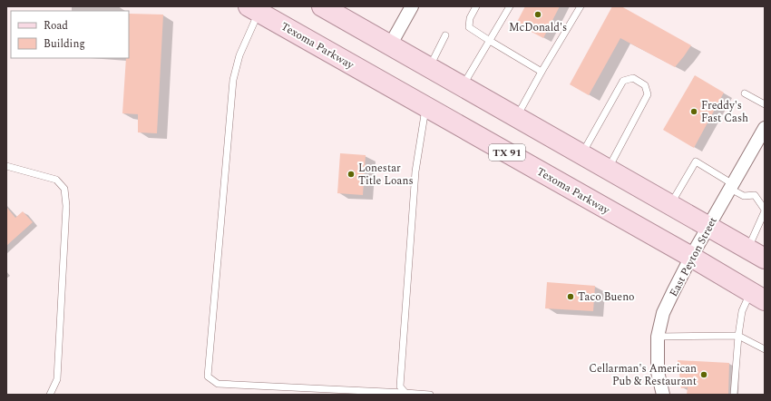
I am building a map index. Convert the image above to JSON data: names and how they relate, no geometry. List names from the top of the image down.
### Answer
{
  "streets": {
    "main road": ["Texoma Parkway", "TX 91"],
    "street": ["East Peyton Street"]
  },
  "crossings": [
    ["Texoma Parkway", "East Peyton Street"]
  ],
  "places": [
    "McDonald's",
    "Freddy's Fast Cash",
    "Lonestar Title Loans",
    "Taco Bueno",
    "Cellarman's American Pub & Restaurant"
  ],
  "legend": ["Road", "Building"]
}
